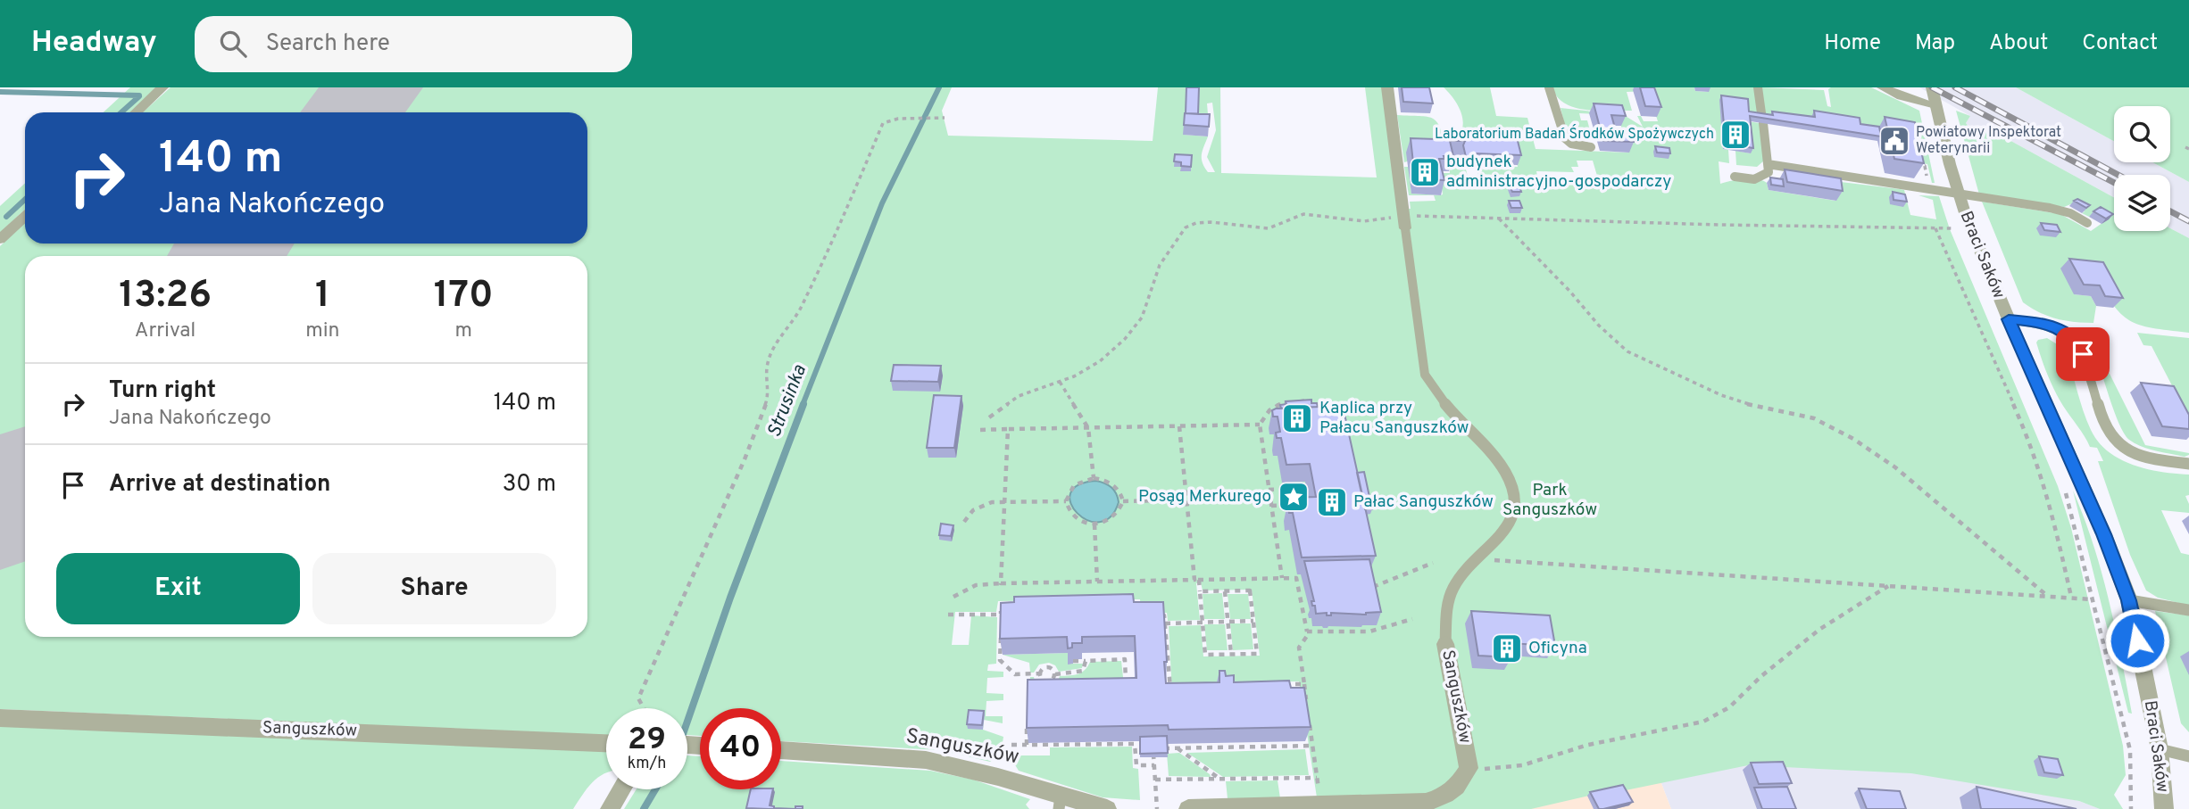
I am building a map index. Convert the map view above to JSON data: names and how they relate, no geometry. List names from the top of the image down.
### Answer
{
  "streets": {
    "street": ["Braci Saków", "Sanguszków"]
  },
  "water": ["Strusinka"],
  "parks": ["Park Sanguszków"],
  "places": {
    "building": [
      "Laboratorium Badań Środków Spożywczych",
      "budynek administracyjno-gospodarczy",
      "Kaplica przy Pałacu Sanguszków",
      "Pałac Sanguszków",
      "Oficyna"
    ],
    "public building": ["Powiatowy Inspektorat Weterynarii"],
    "place": ["Posąg Merkurego"]
  },
  "page": {
    "header": "Headway",
    "search": "Search here",
    "nav": [
      "Home",
      "Map",
      "About",
      "Contact"
    ],
    "turn": ["140 m", "Jana Nakończego"],
    "eta": [
      "13:26",
      "Arrival",
      "1",
      "min",
      "170",
      "m"
    ],
    "list": [
      {
        "name": "Turn right",
        "note": "Jana Nakończego",
        "value": "140 m"
      },
      {
        "name": "Arrive at destination",
        "value": "30 m"
      }
    ],
    "buttons": ["Exit", "Share"],
    "speed": "29 km/h",
    "limit": "40"
  }
}
